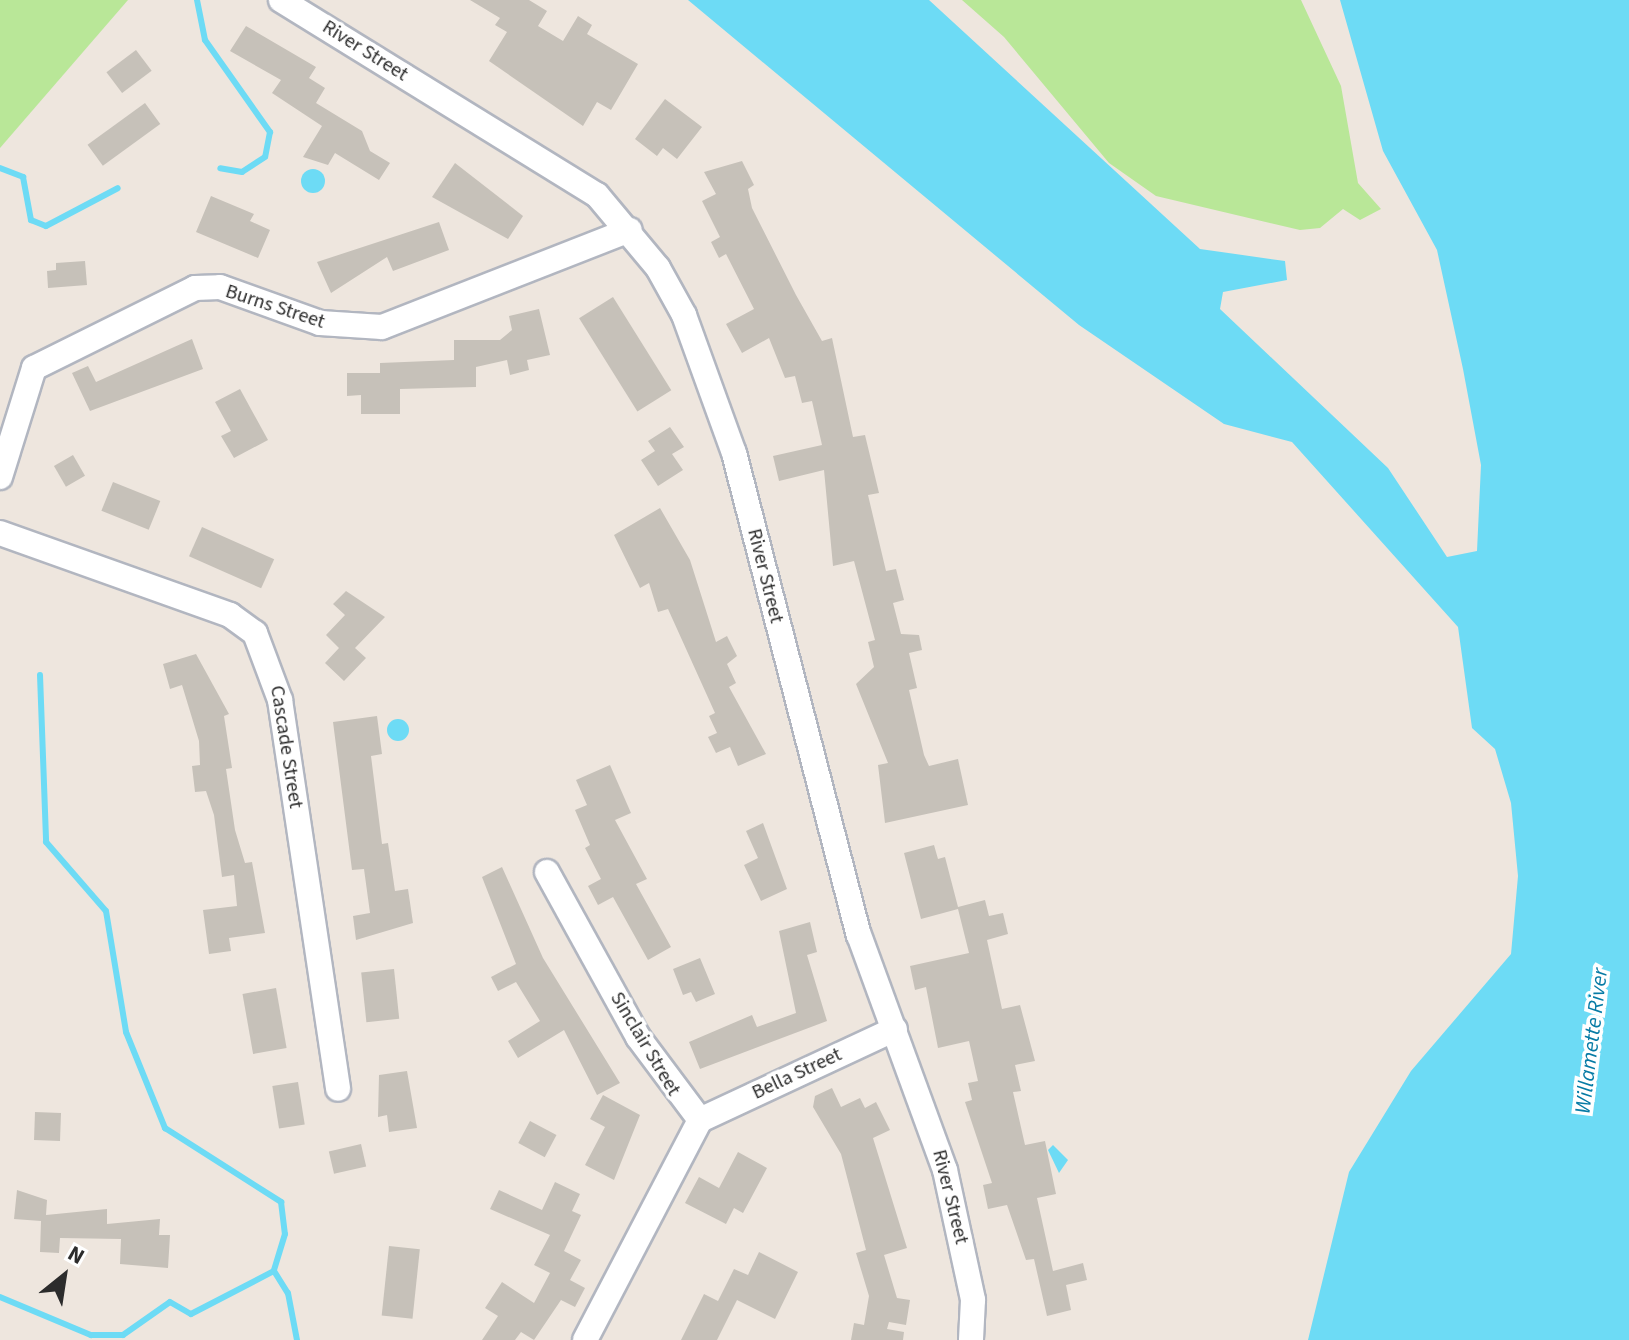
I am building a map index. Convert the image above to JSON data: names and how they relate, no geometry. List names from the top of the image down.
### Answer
{
  "streets": {
    "street": [
      "River Street",
      "Burns Street",
      "Cascade Street",
      "Sinclair Street",
      "Bella Street"
    ]
  },
  "crossings": [
    ["River Street", "Burns Street"],
    ["River Street", "Bella Street"],
    ["Sinclair Street", "Bella Street"]
  ],
  "water": ["Willamette River"],
  "north": "top right"
}
